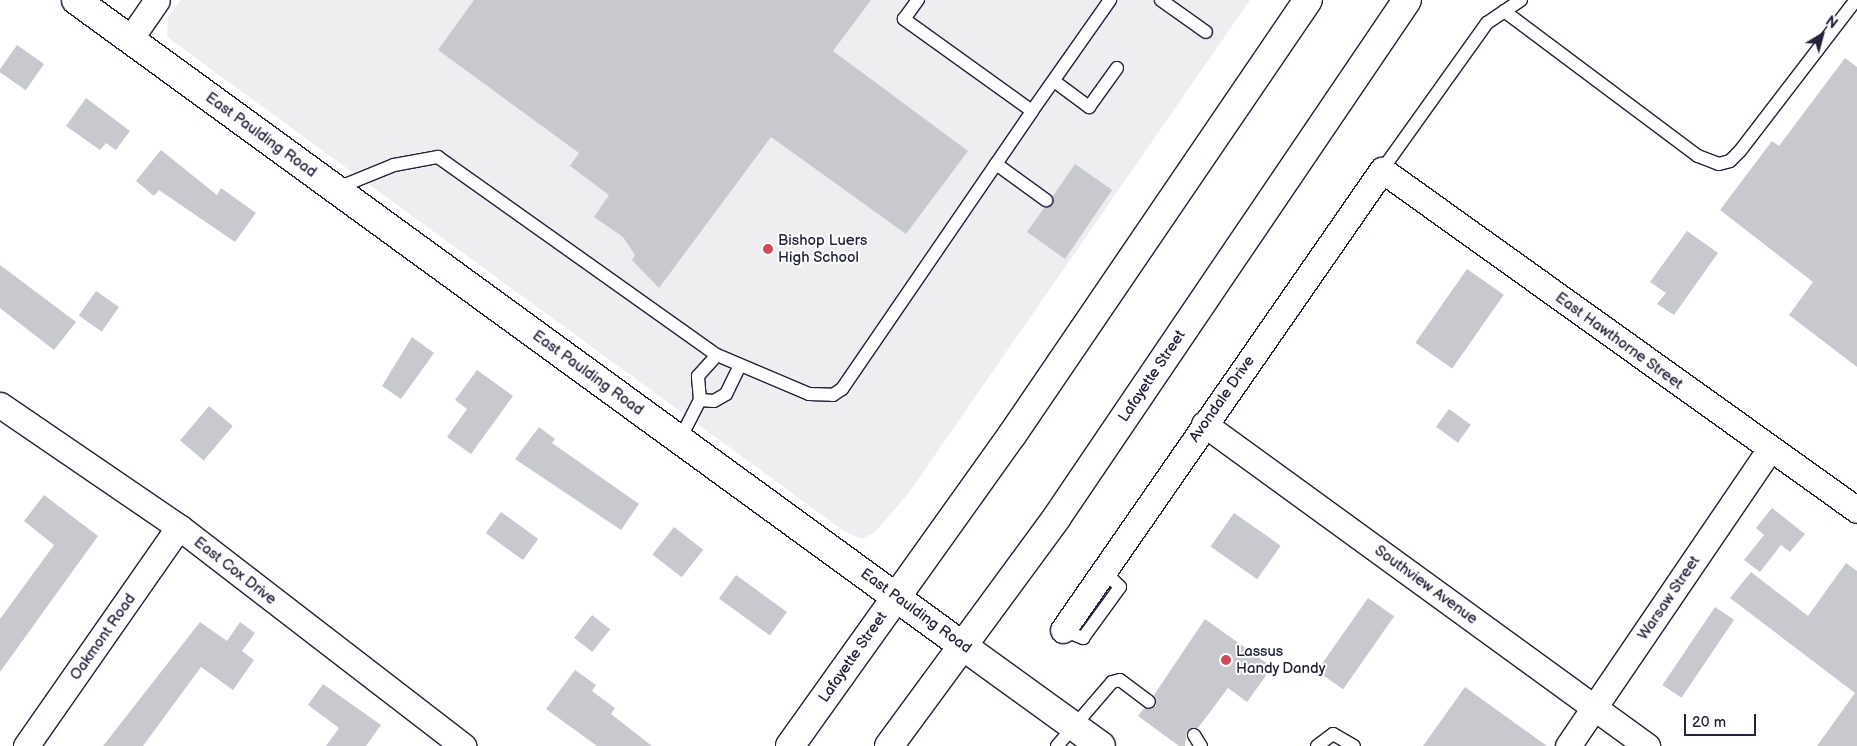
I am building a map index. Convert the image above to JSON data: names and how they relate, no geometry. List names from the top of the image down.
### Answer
{
  "streets": {
    "main road": ["East Paulding Road", "Lafayette Street"],
    "street": [
      "East Hawthorne Street",
      "Avondale Drive",
      "East Cox Drive",
      "Southview Avenue",
      "Warsaw Street",
      "Oakmont Road"
    ]
  },
  "crossings": [
    ["East Paulding Road", "Lafayette Street"],
    ["East Hawthorne Street", "Avondale Drive"],
    ["East Hawthorne Street", "Warsaw Street"],
    ["Avondale Drive", "Southview Avenue"],
    ["East Cox Drive", "Oakmont Road"],
    ["Southview Avenue", "Warsaw Street"]
  ],
  "places": ["Bishop Luers High School", "Lassus Handy Dandy"],
  "scale_bar": "20 m",
  "north": "top right"
}
